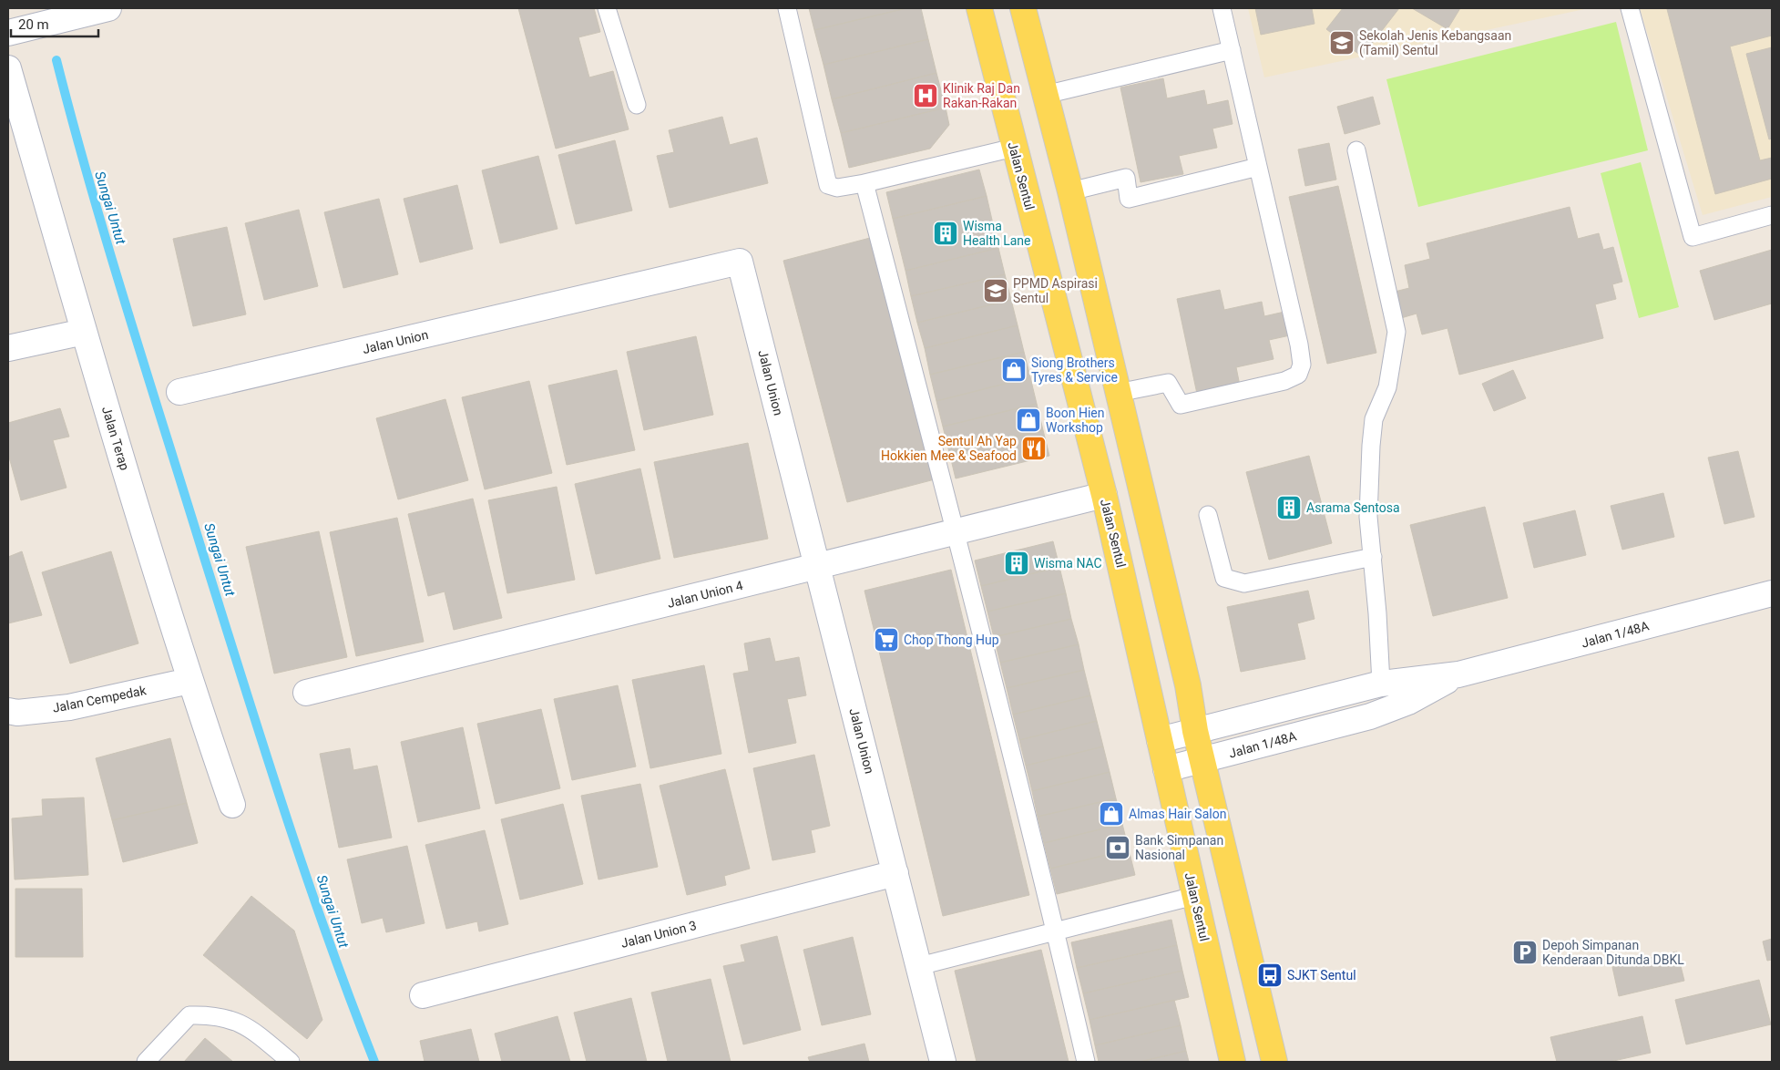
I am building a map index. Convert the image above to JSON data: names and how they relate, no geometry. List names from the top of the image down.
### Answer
{
  "streets": {
    "main road": ["Jalan Sentul"],
    "street": [
      "Jalan Union",
      "Jalan Terap",
      "Jalan Union 4",
      "Jalan 1/48A",
      "Jalan Cempedak",
      "Jalan Union 3"
    ]
  },
  "crossings": [
    ["Jalan Sentul", "Jalan Union 4"],
    ["Jalan Sentul", "Jalan 1/48A"],
    ["Jalan Union", "Jalan Union 4"],
    ["Jalan Union", "Jalan Union 3"],
    ["Jalan Terap", "Jalan Cempedak"]
  ],
  "water": ["Sungai Untut"],
  "places": {
    "school or university": ["Sekolah Jenis Kebangsaan (Tamil) Sentul", "PPMD Aspirasi Sentul"],
    "hospital": ["Klinik Raj Dan Rakan-Rakan"],
    "building": ["Wisma Health Lane", "Asrama Sentosa", "Wisma NAC"],
    "shop": ["Siong Brothers Tyres & Service", "Boon Hien Workshop", "Almas Hair Salon"],
    "restaurant": ["Sentul Ah Yap Hokkien Mee & Seafood"],
    "supermarket": ["Chop Thong Hup"],
    "bank": ["Bank Simpanan Nasional"],
    "parking": ["Depoh Simpanan Kenderaan Ditunda DBKL"],
    "bus stop": ["SJKT Sentul"]
  },
  "scale_bar": "20 m"
}
